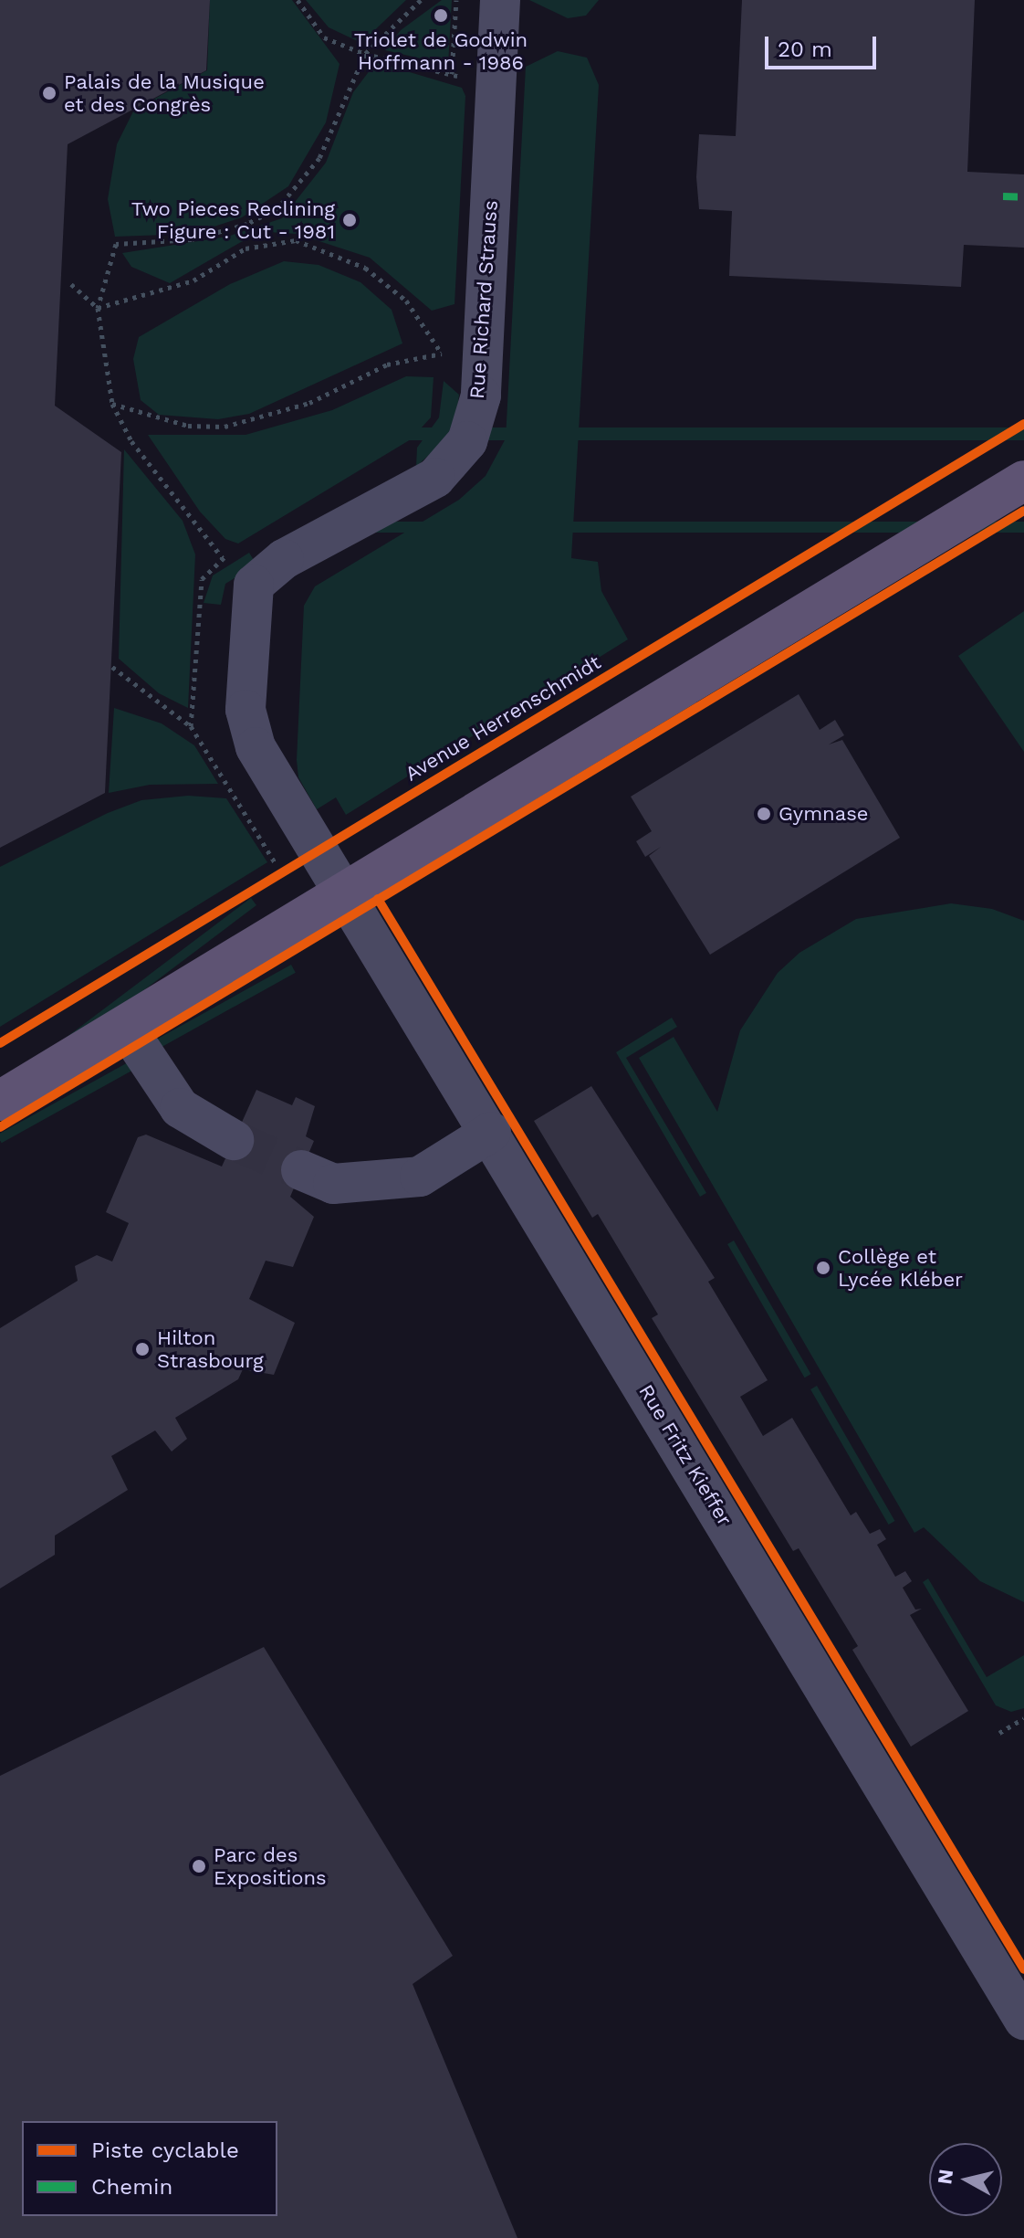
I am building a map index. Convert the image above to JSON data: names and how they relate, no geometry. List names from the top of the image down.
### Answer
{
  "streets": {
    "street": ["Rue Richard Strauss", "Rue Fritz Kieffer"],
    "cycle path": ["Avenue Herrenschmidt"]
  },
  "places": [
    "Triolet de Godwin Hoffmann - 1986",
    "Palais de la Musique et des Congrès",
    "Two Pieces Reclining Figure : Cut - 1981",
    "Gymnase",
    "Collège et Lycée Kléber",
    "Hilton Strasbourg",
    "Parc des Expositions"
  ],
  "legend": ["Piste cyclable", "Chemin"],
  "scale_bar": "20 m",
  "north": "left"
}
